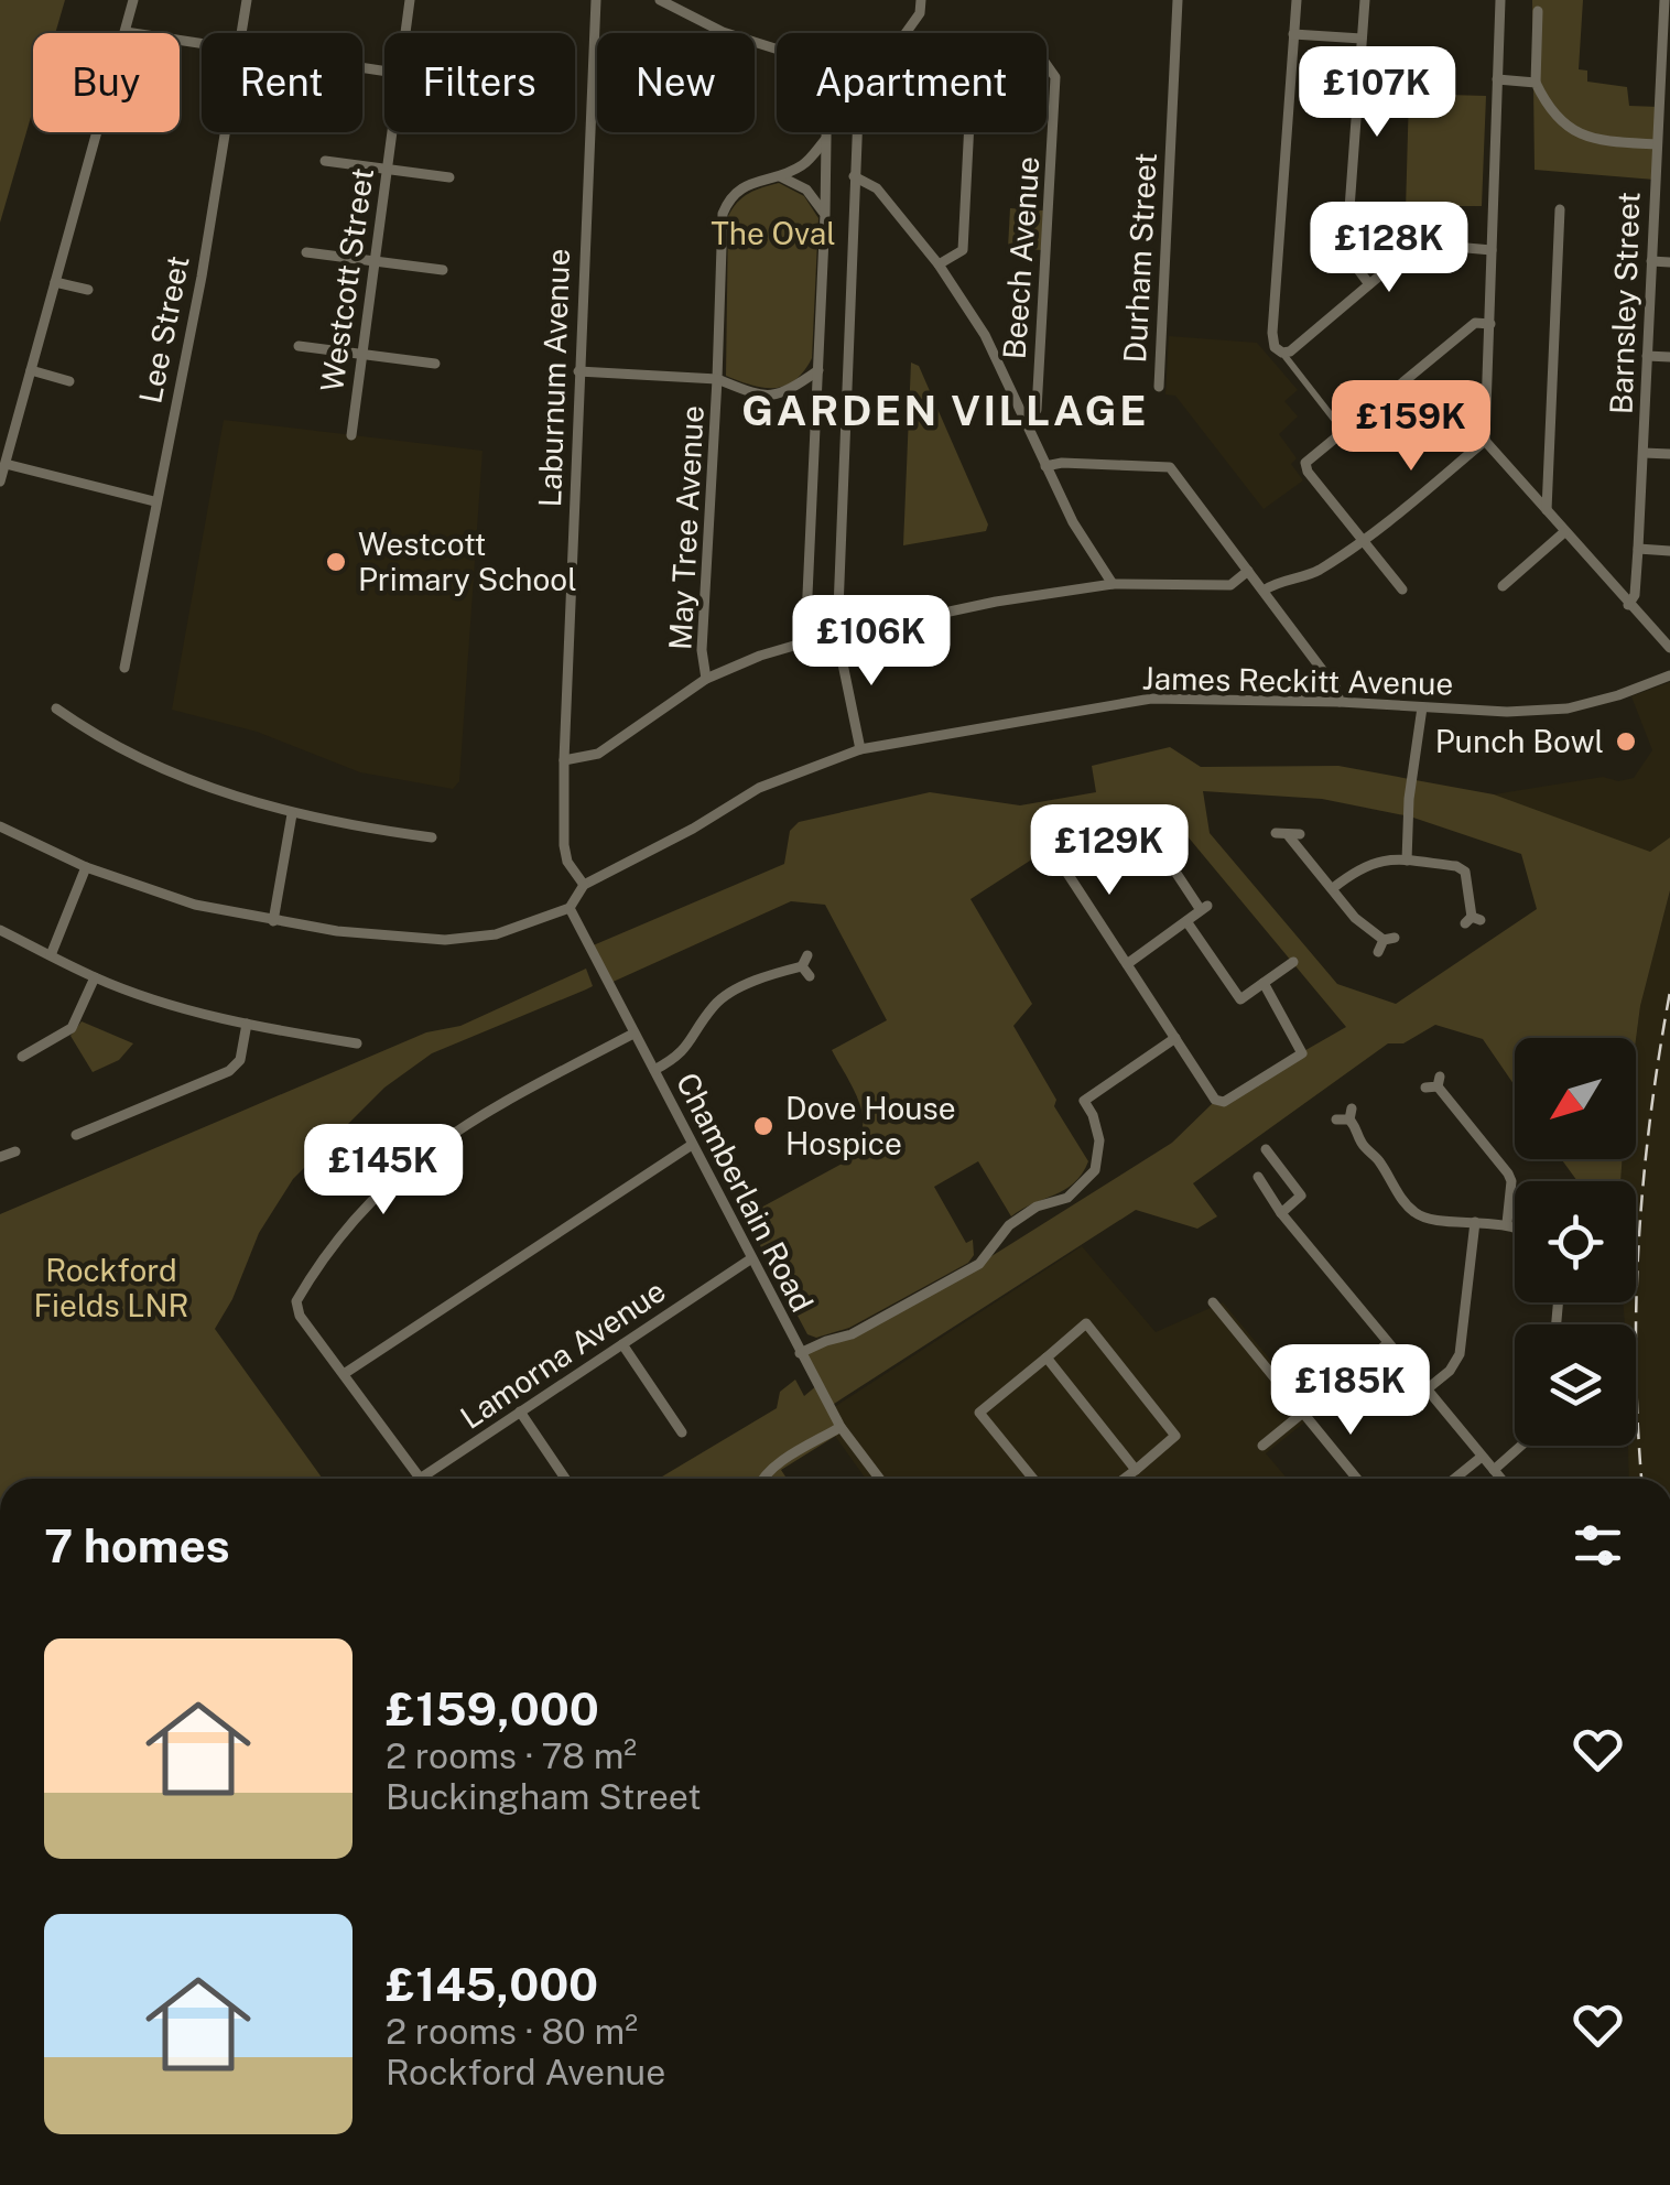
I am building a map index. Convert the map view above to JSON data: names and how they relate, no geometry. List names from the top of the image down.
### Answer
{
  "streets": {
    "street": [
      "Beech Avenue",
      "Durham Street",
      "Westcott Street",
      "Barnsley Street",
      "Lee Street",
      "Laburnum Avenue",
      "May Tree Avenue",
      "James Reckitt Avenue",
      "Chamberlain Road",
      "Lamorna Avenue"
    ]
  },
  "crossings": [
    ["Laburnum Avenue", "James Reckitt Avenue"],
    ["James Reckitt Avenue", "Chamberlain Road"],
    ["Chamberlain Road", "Lamorna Avenue"]
  ],
  "districts": ["GARDEN VILLAGE"],
  "parks": ["The Oval", "Rockford Fields LNR"],
  "places": ["Westcott Primary School", "Punch Bowl", "Dove House Hospice"],
  "north": "bottom left",
  "page": {
    "chip": [
      "Buy",
      "Rent",
      "Filters",
      "New",
      "Apartment"
    ],
    "price": [
      "£107K",
      "£128K",
      "£159K",
      "£106K",
      "£129K",
      "£145K",
      "£185K"
    ],
    "heading": "7 homes",
    "list": [
      {
        "name": "£159,000",
        "note": "2 rooms · 78 m² · Buckingham Street"
      },
      {
        "name": "£145,000",
        "note": "2 rooms · 80 m² · Rockford Avenue"
      }
    ]
  }
}
